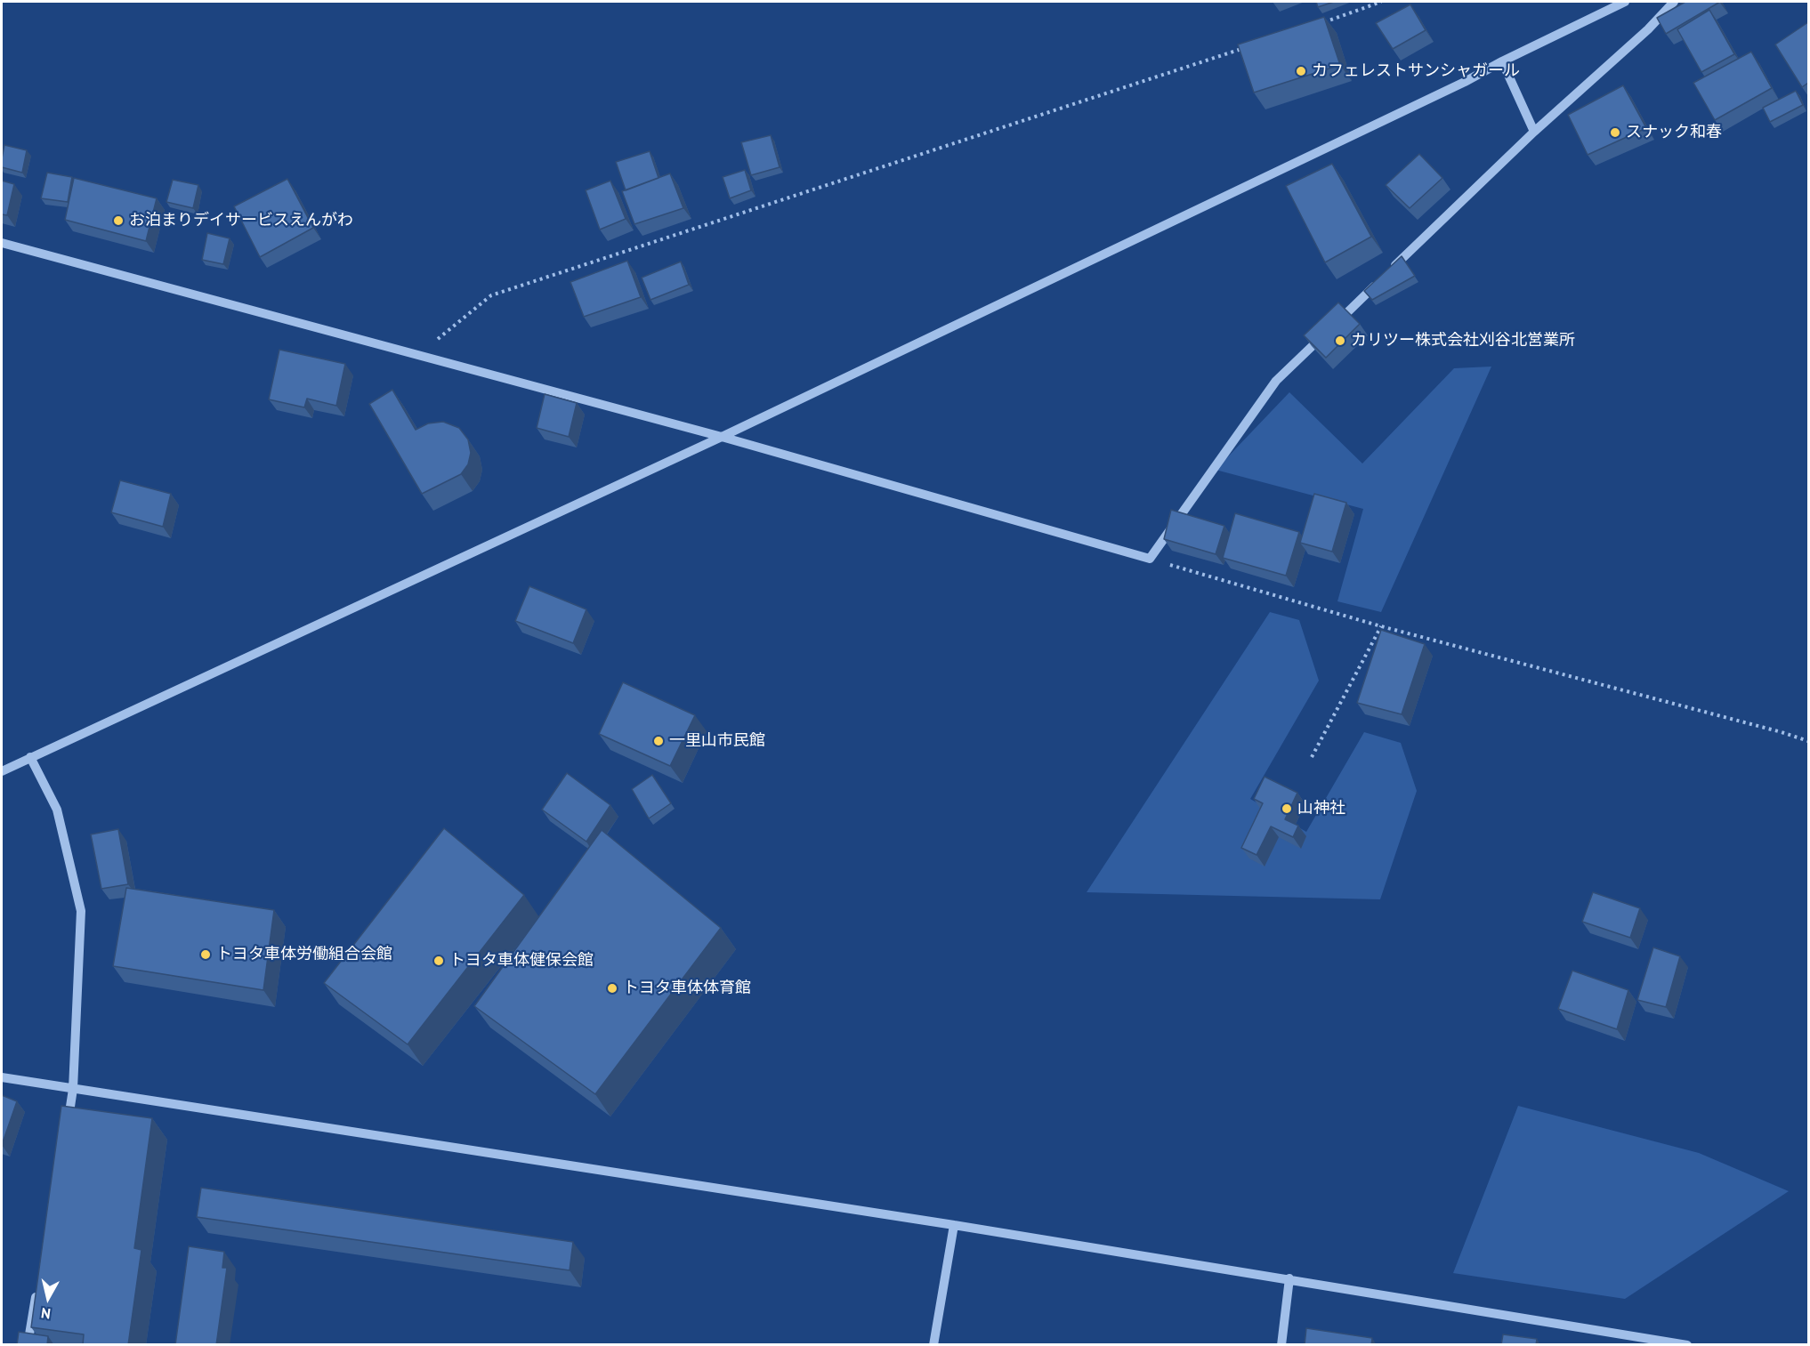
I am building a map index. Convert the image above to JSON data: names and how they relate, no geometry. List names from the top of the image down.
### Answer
{
  "places": [
    "カフェレストサンシャガール",
    "スナック和春",
    "お泊まりデイサービスえんがわ",
    "カリツー株式会社刈谷北営業所",
    "一里山市民館",
    "山神社",
    "トヨタ車体労働組合会館",
    "トヨタ車体健保会館",
    "トヨタ車体体育館"
  ],
  "north": "bottom"
}
